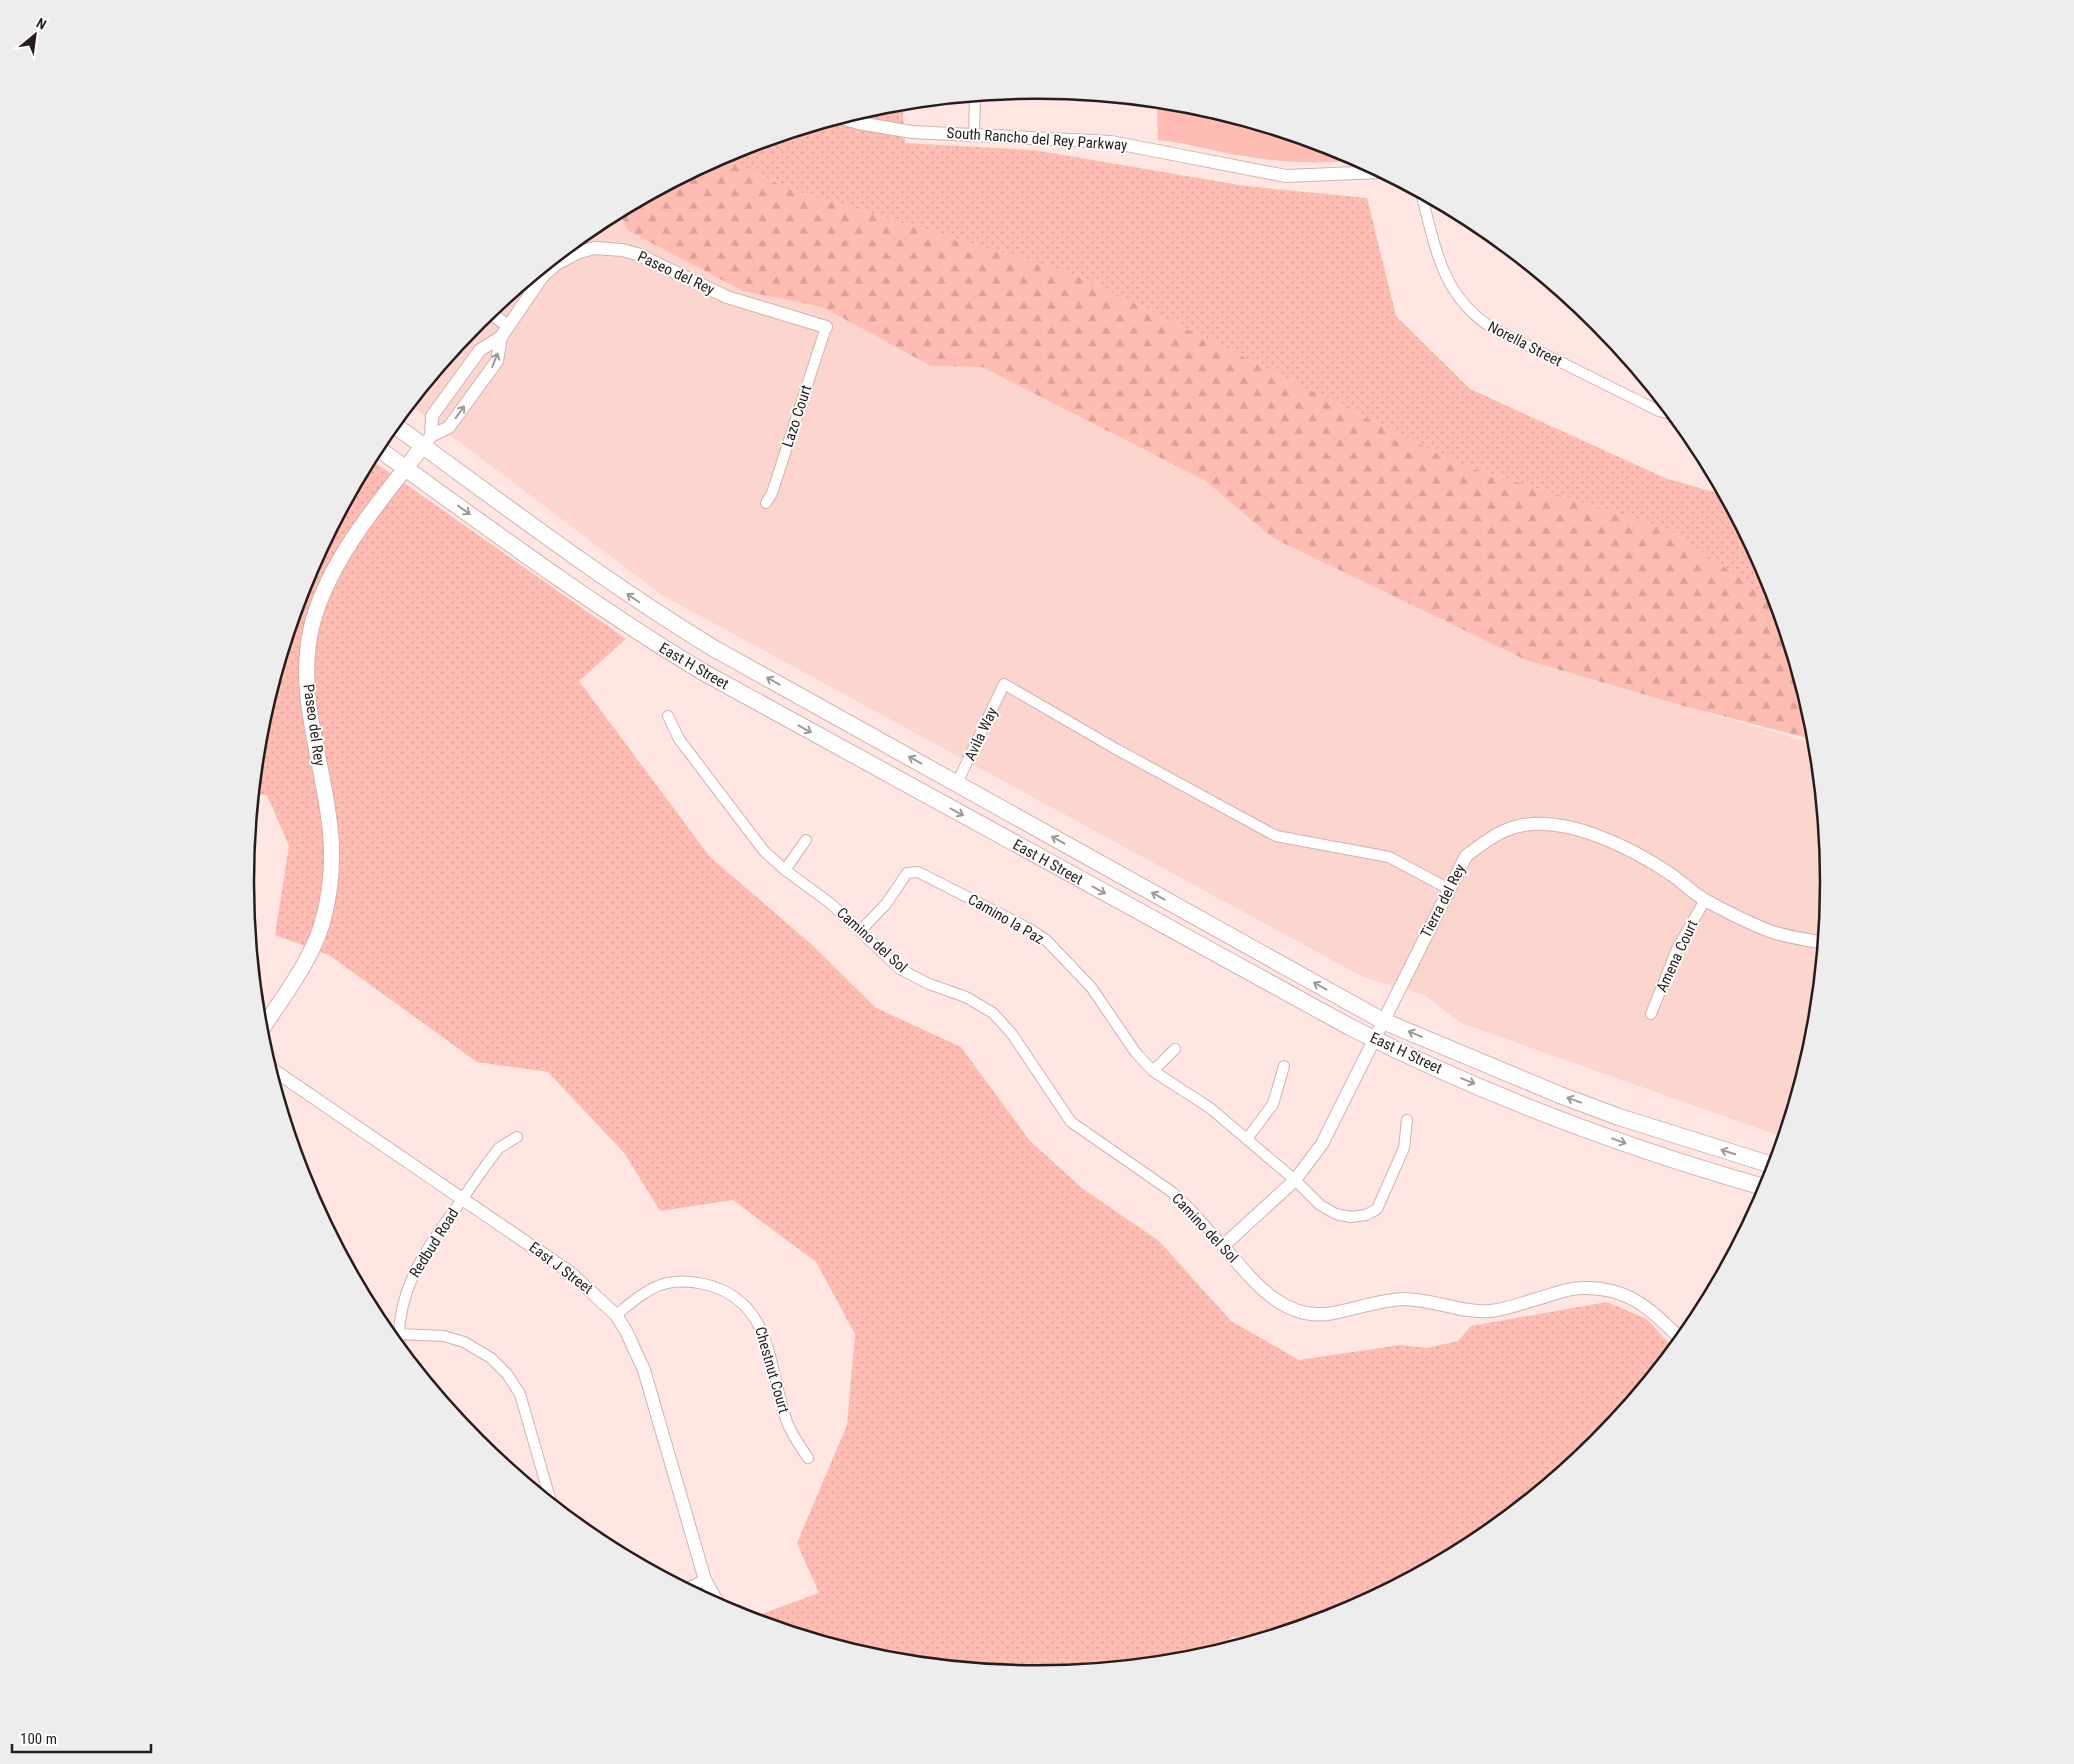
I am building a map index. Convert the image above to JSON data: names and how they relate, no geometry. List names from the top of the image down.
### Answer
{
  "streets": {
    "main road": ["Paseo del Rey", "East H Street"],
    "street": [
      "South Rancho del Rey Parkway",
      "Norella Street",
      "Lazo Court",
      "Avila Way",
      "Tierra del Rey",
      "Camino la Paz",
      "Camino del Sol",
      "Amena Court",
      "Redbud Road",
      "East J Street",
      "Chestnut Court"
    ]
  },
  "crossings": [
    ["Paseo del Rey", "Lazo Court"],
    ["Paseo del Rey", "East H Street"],
    ["East H Street", "Avila Way"],
    ["East H Street", "Tierra del Rey"],
    ["Avila Way", "Tierra del Rey"],
    ["Tierra del Rey", "Camino la Paz"],
    ["Tierra del Rey", "Camino del Sol"],
    ["Tierra del Rey", "Amena Court"],
    ["Camino la Paz", "Camino del Sol"],
    ["Redbud Road", "East J Street"],
    ["East J Street", "Chestnut Court"]
  ],
  "scale_bar": "100 m",
  "north": "top right"
}
